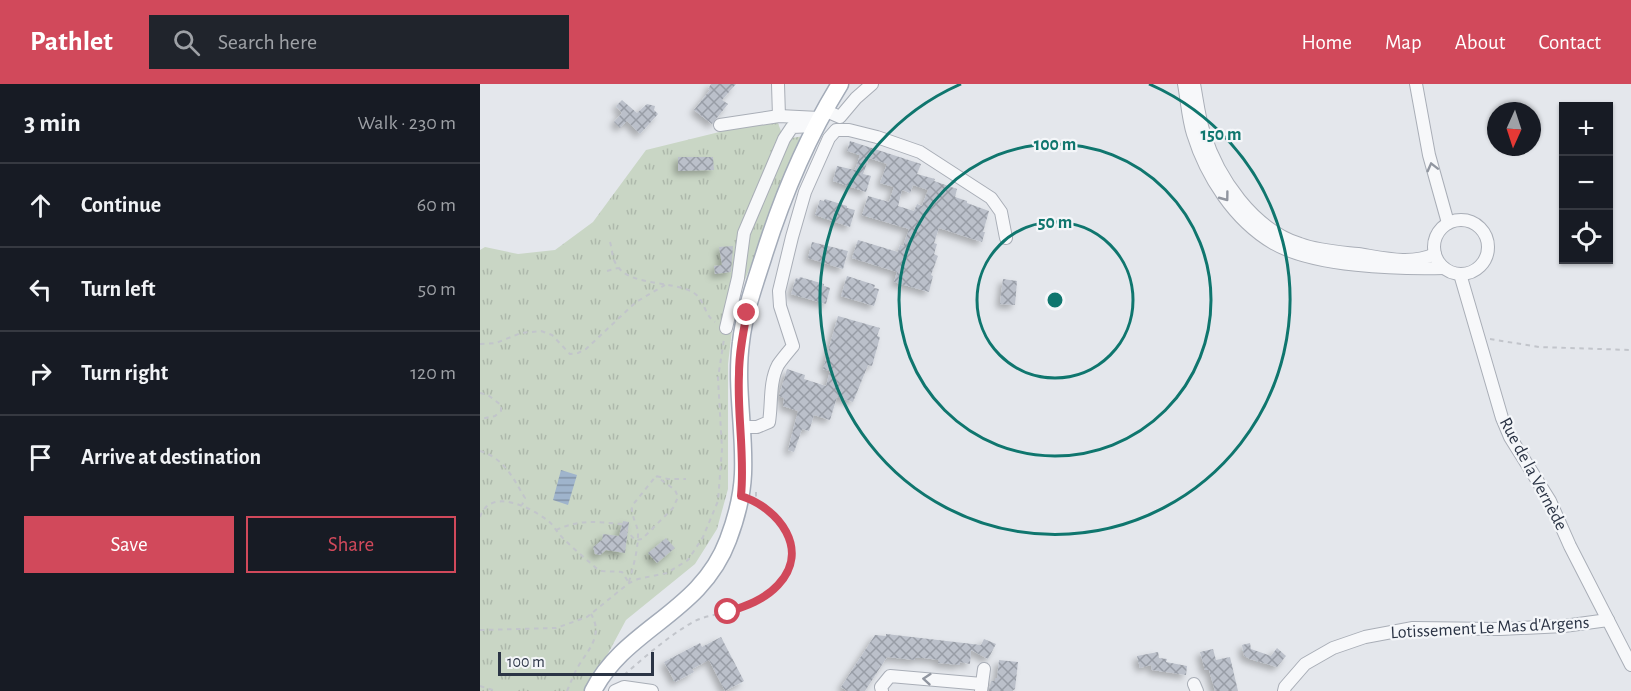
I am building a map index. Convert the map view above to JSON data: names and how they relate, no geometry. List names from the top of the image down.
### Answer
{
  "streets": {
    "street": ["Rue de la Vernède", "Lotissement Le Mas d'Argens"]
  },
  "crossings": [
    ["Rue de la Vernède", "Lotissement Le Mas d'Argens"]
  ],
  "scale_bar": "100 m",
  "north": "bottom",
  "page": {
    "header": "Pathlet",
    "search": "Search here",
    "nav": [
      "Home",
      "Map",
      "About",
      "Contact"
    ],
    "heading": ["3 min", "Walk · 230 m"],
    "map_buttons": ["+", "−"],
    "list": [
      ["Continue", "60 m"],
      ["Turn left", "50 m"],
      ["Turn right", "120 m"],
      "Arrive at destination"
    ],
    "buttons": ["Save", "Share"],
    "scale": "100 m"
  },
  "rings": ["150 m", "100 m", "50 m"]
}
